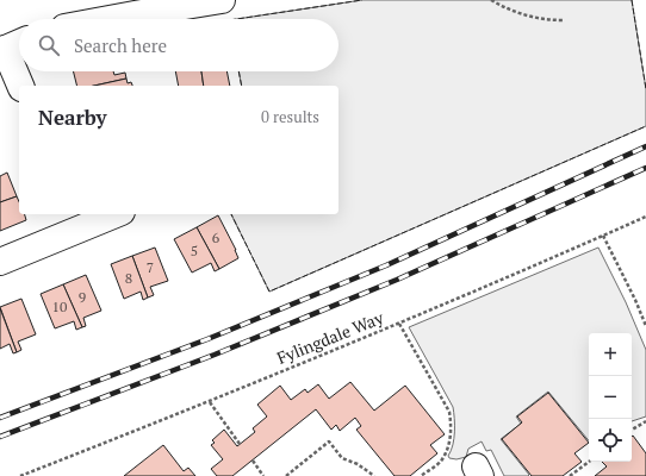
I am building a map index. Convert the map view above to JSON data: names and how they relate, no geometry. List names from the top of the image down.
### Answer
{
  "streets": {
    "path": ["Fylingdale Way"]
  },
  "house_numbers": [
    "6",
    "5",
    "7",
    "8",
    "9",
    "10"
  ],
  "page": {
    "search": "Search here",
    "heading": ["Nearby", "0 results"],
    "map_buttons": ["+", "−"]
  }
}
